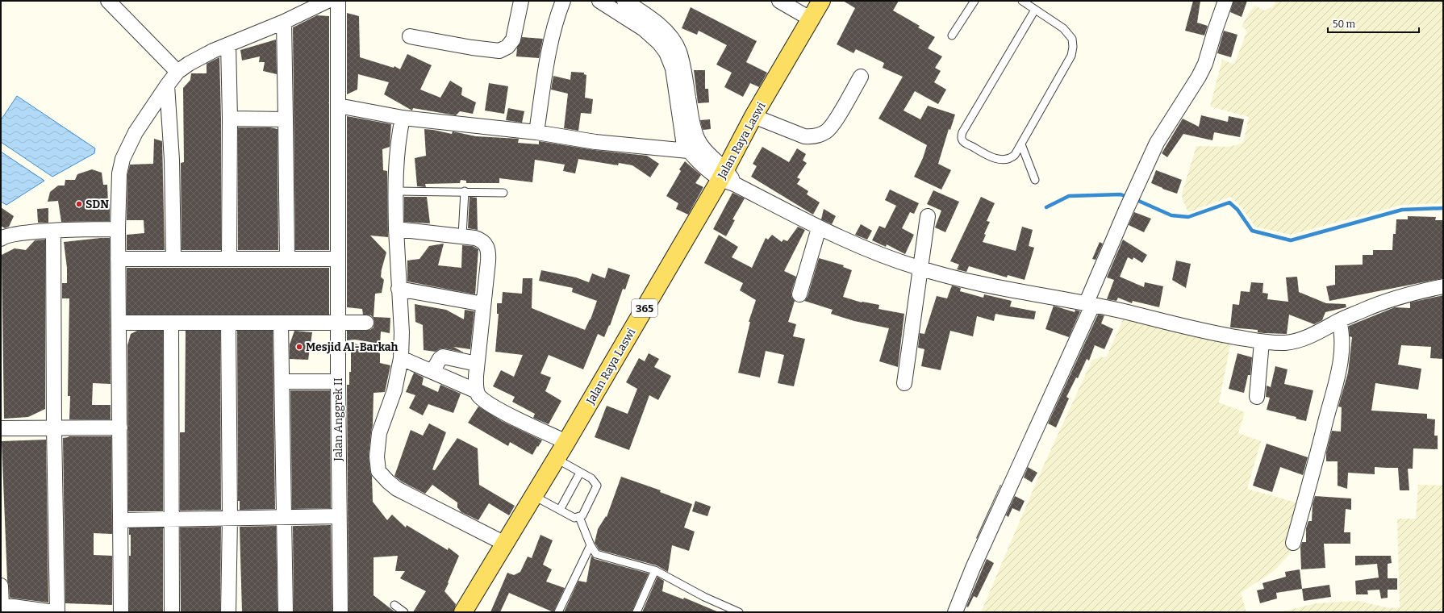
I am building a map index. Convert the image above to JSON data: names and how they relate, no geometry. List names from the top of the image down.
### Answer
{
  "streets": {
    "main road": ["Jalan Raya Laswi", "365"],
    "street": ["Jalan Anggrek II"]
  },
  "places": ["SDN", "Mesjid Al-Barkah"],
  "scale_bar": "50 m"
}
